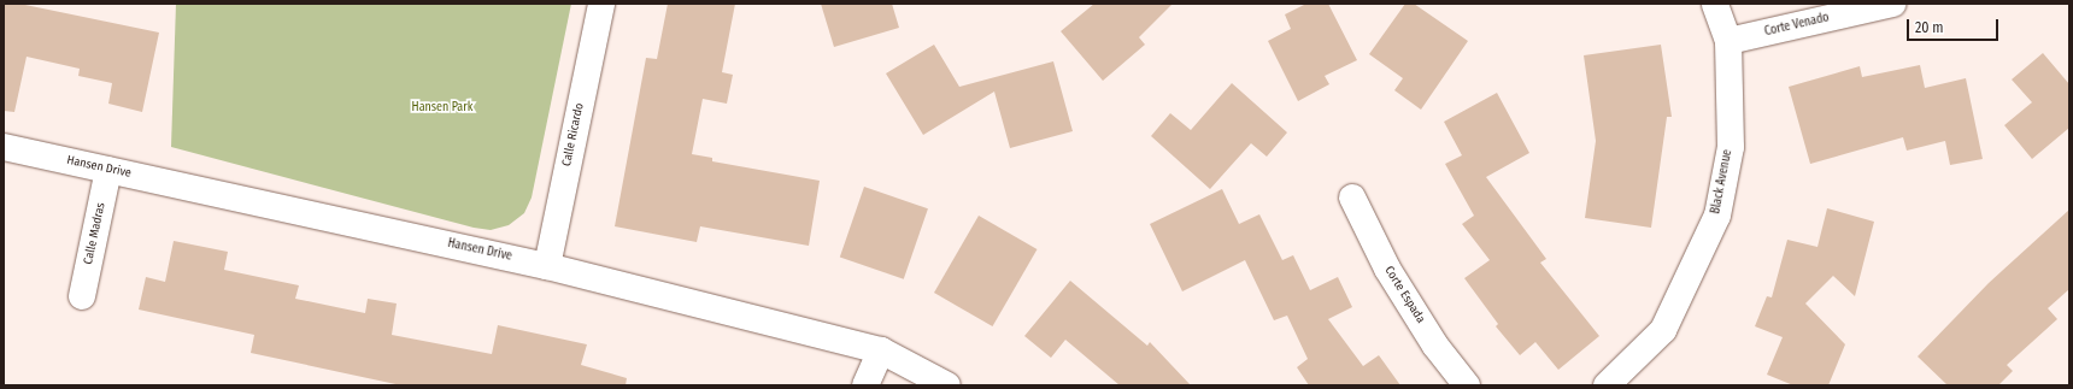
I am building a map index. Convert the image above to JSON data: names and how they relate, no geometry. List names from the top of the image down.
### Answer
{
  "streets": {
    "street": [
      "Corte Venado",
      "Calle Ricardo",
      "Hansen Drive",
      "Black Avenue",
      "Calle Madras",
      "Corte Espada"
    ]
  },
  "crossings": [
    ["Corte Venado", "Black Avenue"],
    ["Calle Ricardo", "Hansen Drive"],
    ["Hansen Drive", "Calle Madras"]
  ],
  "parks": ["Hansen Park"],
  "scale_bar": "20 m"
}
